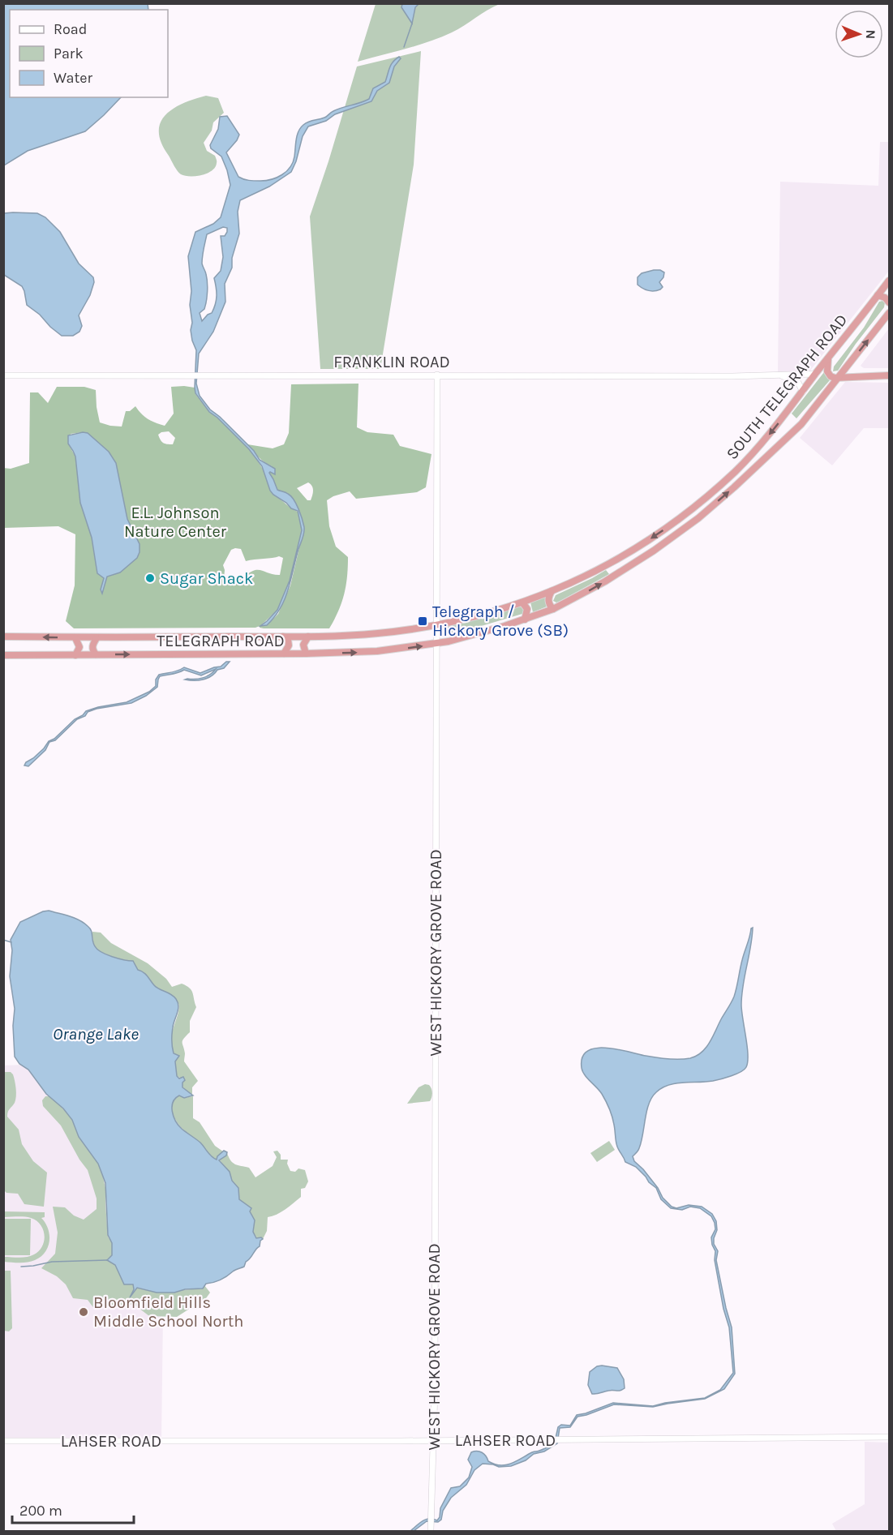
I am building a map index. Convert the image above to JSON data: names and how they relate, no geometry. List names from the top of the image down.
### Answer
{
  "streets": {
    "highway": ["SOUTH TELEGRAPH ROAD", "TELEGRAPH ROAD"],
    "street": ["FRANKLIN ROAD", "WEST HICKORY GROVE ROAD", "LAHSER ROAD"]
  },
  "crossings": [
    ["FRANKLIN ROAD", "SOUTH TELEGRAPH ROAD"],
    ["FRANKLIN ROAD", "WEST HICKORY GROVE ROAD"],
    ["SOUTH TELEGRAPH ROAD", "TELEGRAPH ROAD"],
    ["SOUTH TELEGRAPH ROAD", "WEST HICKORY GROVE ROAD"],
    ["TELEGRAPH ROAD", "WEST HICKORY GROVE ROAD"],
    ["WEST HICKORY GROVE ROAD", "LAHSER ROAD"]
  ],
  "water": ["Orange Lake"],
  "parks": ["E.L. Johnson Nature Center"],
  "places": {
    "other": ["Sugar Shack", "Bloomfield Hills Middle School North"],
    "transit": ["Telegraph / Hickory Grove (SB)"]
  },
  "legend": ["Road", "Park", "Water"],
  "scale_bar": "200 m",
  "north": "right"
}
